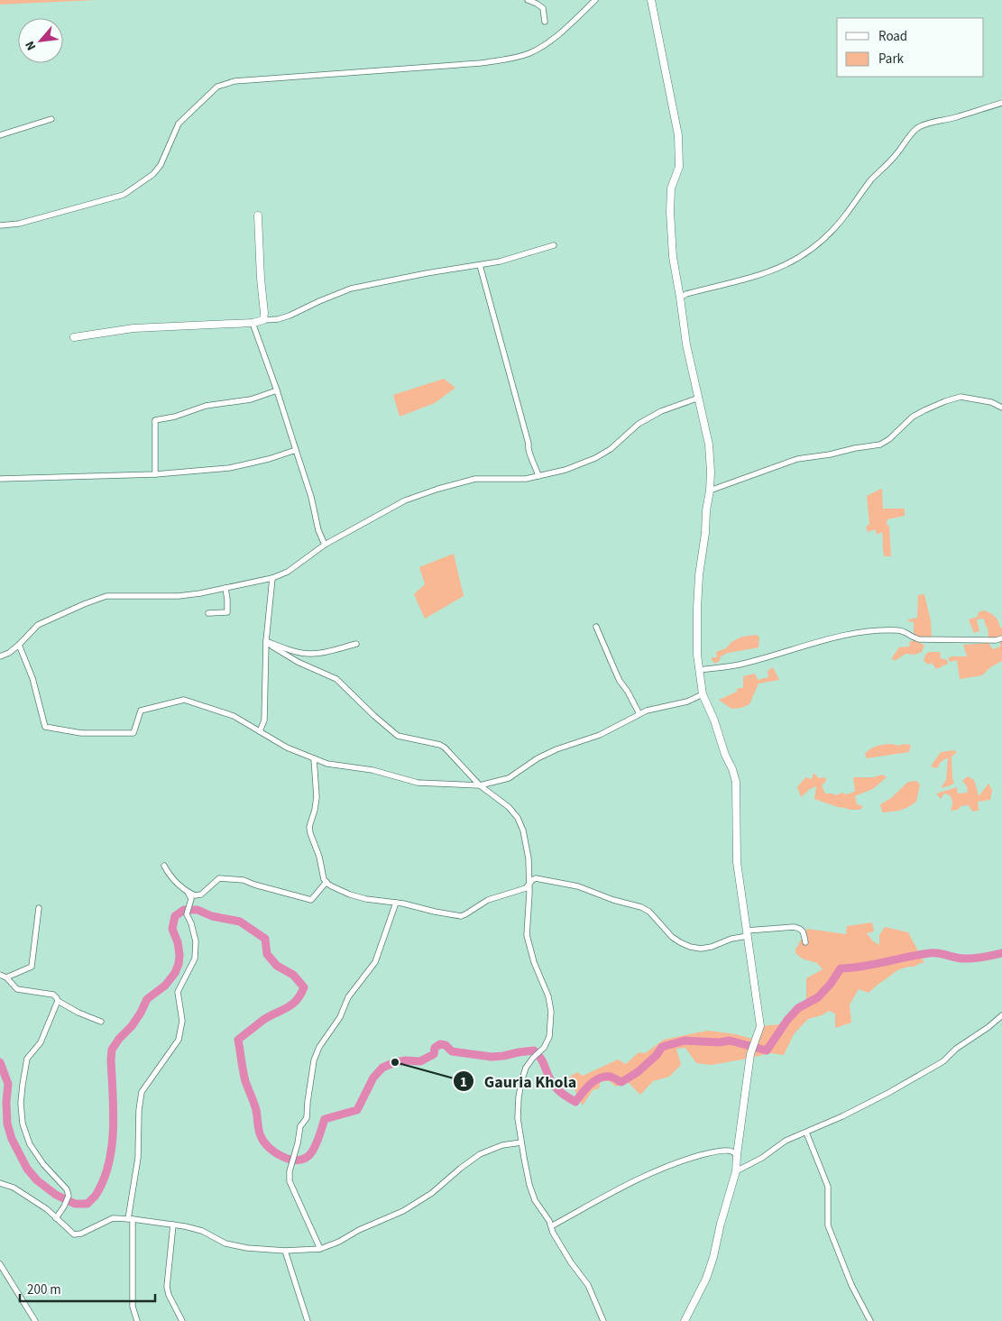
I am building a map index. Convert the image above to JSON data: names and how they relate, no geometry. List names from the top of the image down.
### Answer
{
  "places": ["Gauria Khola"],
  "legend": ["Road", "Park"],
  "scale_bar": "200 m",
  "north": "bottom left"
}
